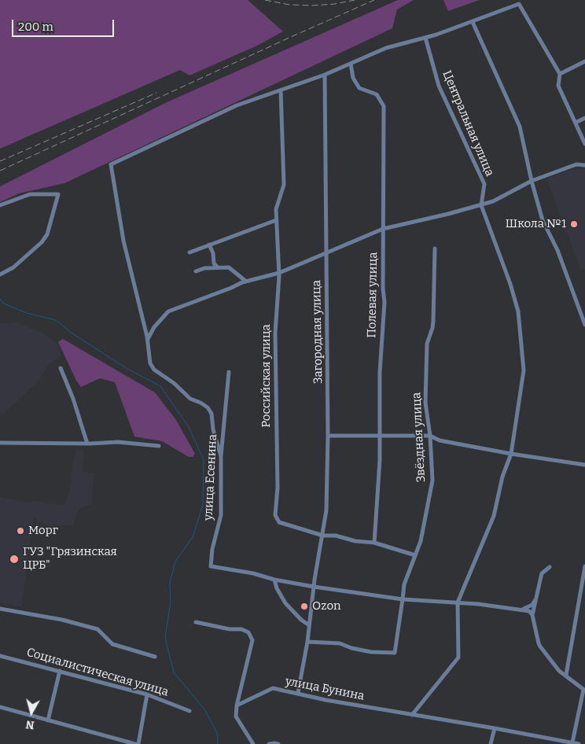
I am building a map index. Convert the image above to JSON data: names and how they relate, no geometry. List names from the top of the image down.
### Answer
{
  "streets": {
    "street": [
      "Центральная улица",
      "Полевая улица",
      "Загородная улица",
      "Российская улица",
      "Звёздная улица",
      "улица Есенина",
      "Социалистическая улица",
      "улица Бунина"
    ]
  },
  "crossings": [
    ["Центральная улица", "улица Есенина"],
    ["Полевая улица", "Российская улица"],
    ["Загородная улица", "Российская улица"],
    ["Загородная улица", "улица Есенина"],
    ["Российская улица", "Звёздная улица"],
    ["Звёздная улица", "улица Есенина"]
  ],
  "places": [
    "Школа №1",
    "Морг",
    "ГУЗ \"Грязинская ЦРБ\"",
    "Ozon"
  ],
  "scale_bar": "200 m",
  "north": "bottom"
}
